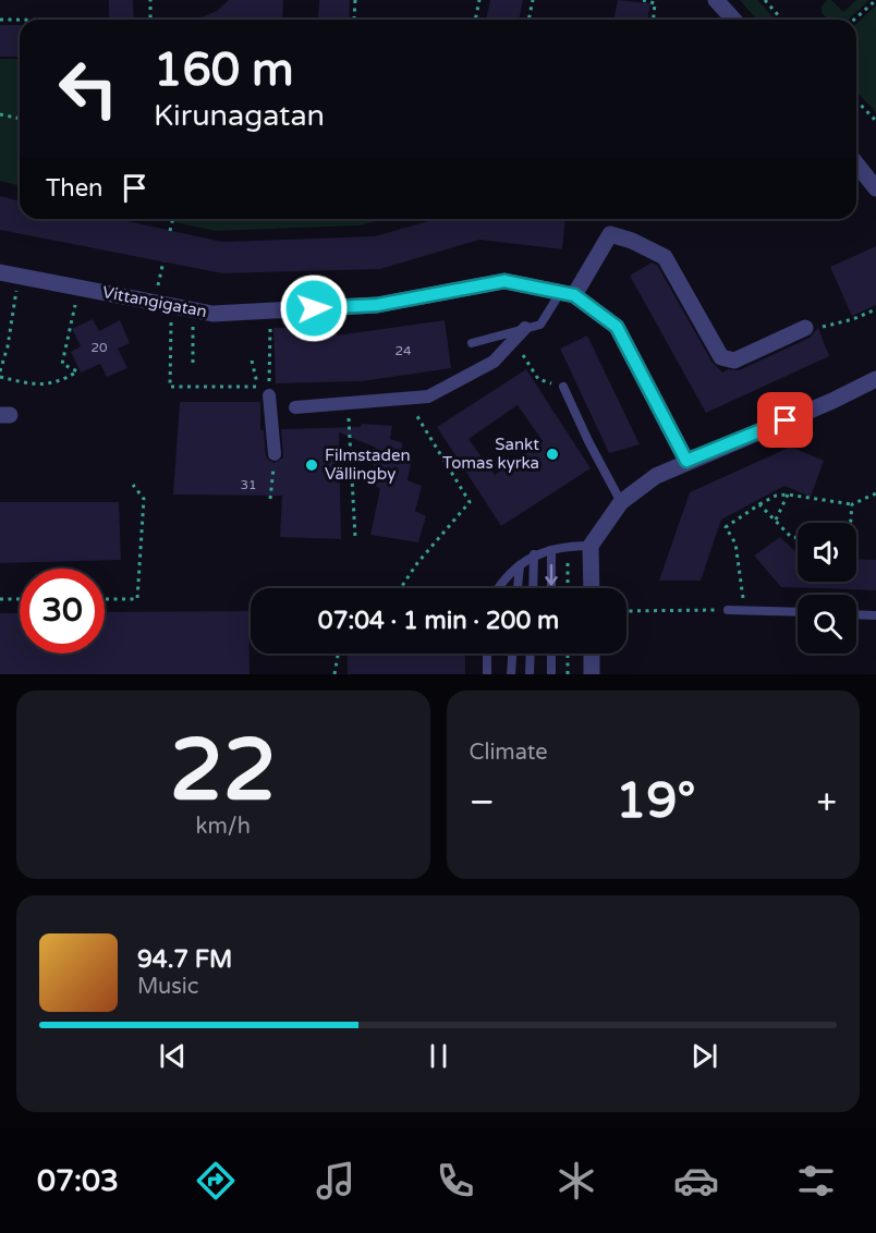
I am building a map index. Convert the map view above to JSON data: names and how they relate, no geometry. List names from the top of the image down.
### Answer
{
  "streets": {
    "street": ["Vittangigatan"]
  },
  "places": ["Sankt Tomas kyrka", "Filmstaden Vällingby"],
  "house_numbers": ["20", "24", "31"],
  "page": {
    "turn": ["160 m", "Kirunagatan"],
    "then": "Then",
    "limit": "30",
    "trip": "07:04 · 1 min · 200 m",
    "tile": [
      ["22", "km/h"],
      "Climate"
    ],
    "heat": ["−", "19°", "+"],
    "song": ["94.7 FM", "Music"],
    "tabs": "07:03"
  }
}
